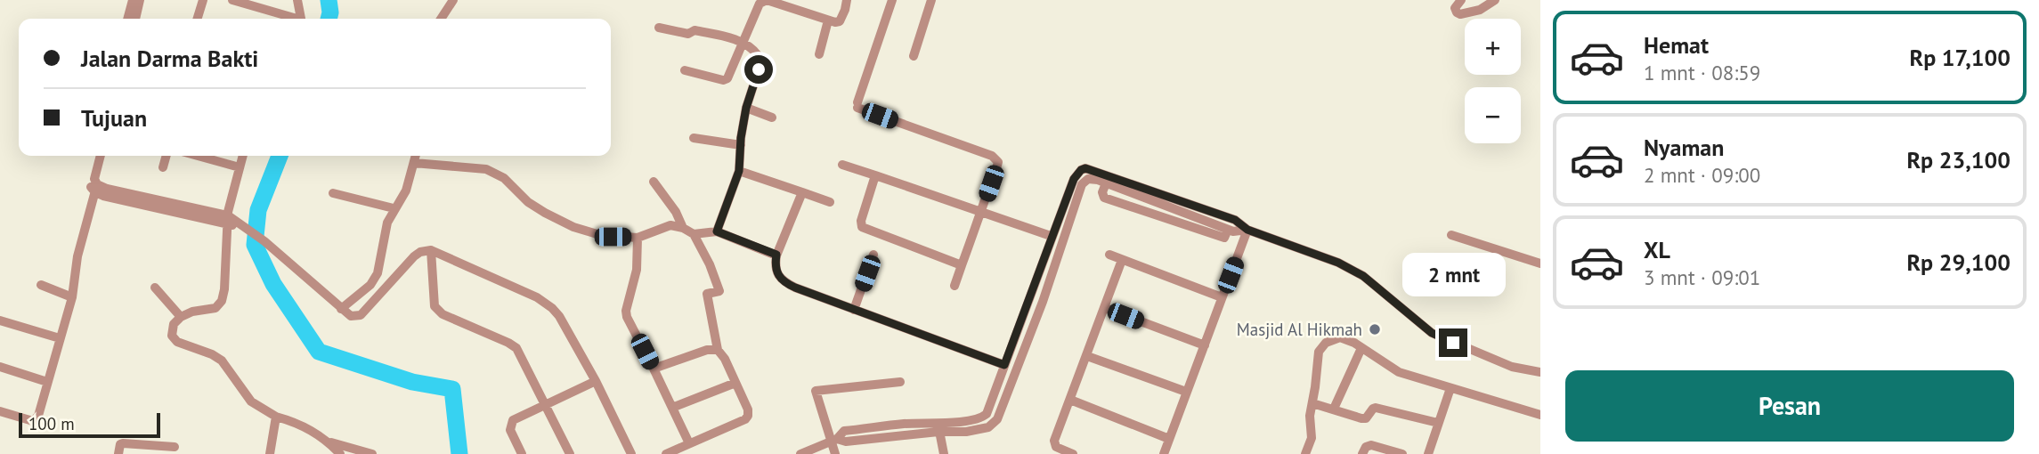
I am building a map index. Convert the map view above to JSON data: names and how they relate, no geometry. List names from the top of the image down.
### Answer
{
  "places": ["Masjid Al Hikmah"],
  "scale_bar": "100 m",
  "page": {
    "list": [
      {
        "name": "Hemat",
        "note": "1 mnt · 08:59",
        "value": "Rp 17,100"
      },
      {
        "name": "Nyaman",
        "note": "2 mnt · 09:00",
        "value": "Rp 23,100"
      },
      {
        "name": "XL",
        "note": "3 mnt · 09:01",
        "value": "Rp 29,100"
      }
    ],
    "map_buttons": ["+", "−"],
    "banner": ["Jalan Darma Bakti", "Tujuan"],
    "bubble": "2 mnt",
    "buttons": "Pesan",
    "scale": "100 m"
  }
}
